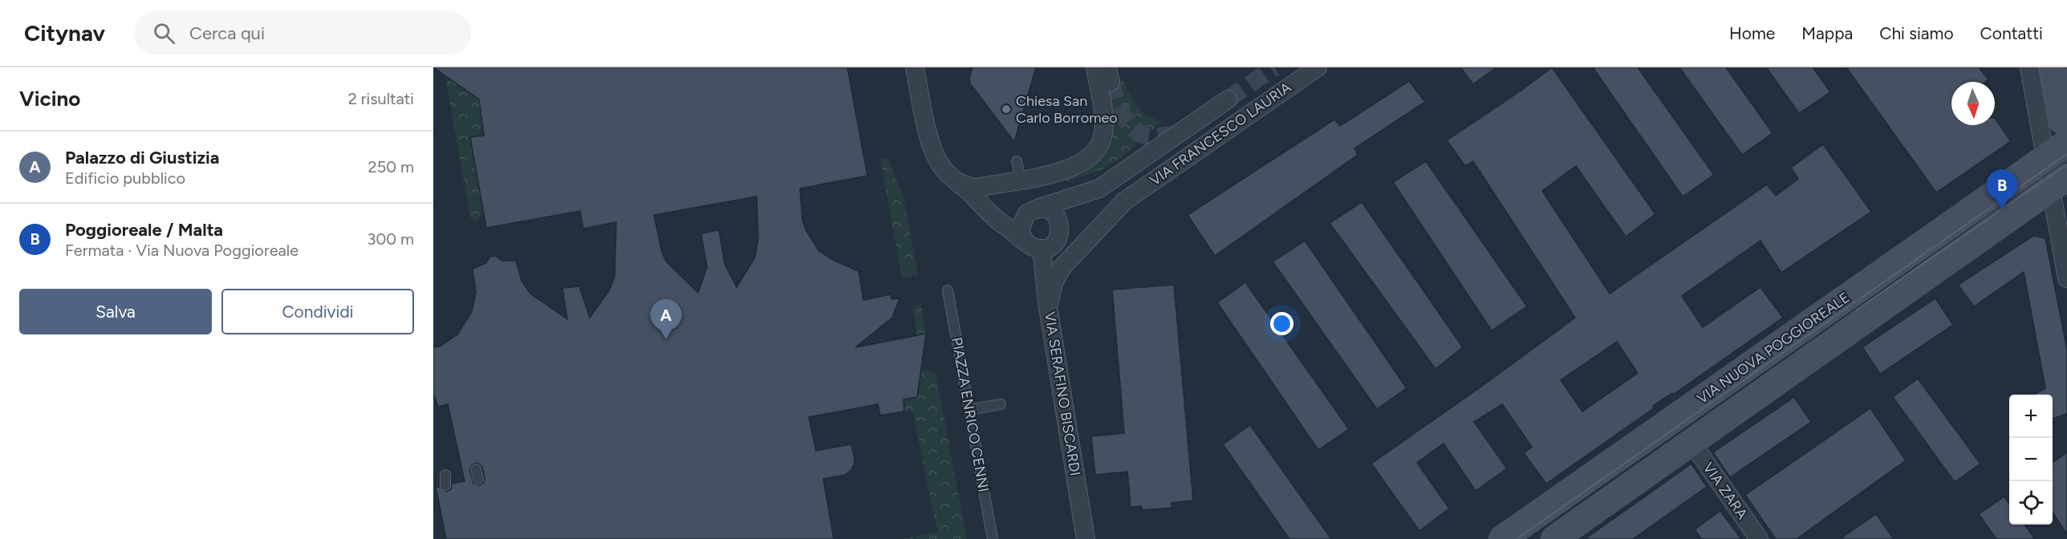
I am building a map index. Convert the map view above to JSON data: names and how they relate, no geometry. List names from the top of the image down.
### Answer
{
  "streets": {
    "main road": ["VIA NUOVA POGGIOREALE"],
    "street": ["VIA FRANCESCO LAURIA", "VIA SERAFINO BISCARDI", "VIA ZARA"],
    "lane": ["PIAZZA ENRICO CENNI"]
  },
  "crossings": [
    ["VIA FRANCESCO LAURIA", "VIA SERAFINO BISCARDI"],
    ["VIA NUOVA POGGIOREALE", "VIA ZARA"]
  ],
  "places": ["Chiesa San Carlo Borromeo"],
  "north": "bottom",
  "page": {
    "header": "Citynav",
    "search": "Cerca qui",
    "nav": [
      "Home",
      "Mappa",
      "Chi siamo",
      "Contatti"
    ],
    "heading": ["Vicino", "2 risultati"],
    "list": [
      {
        "mark": "A",
        "name": "Palazzo di Giustizia",
        "note": "Edificio pubblico",
        "value": "250 m"
      },
      {
        "mark": "B",
        "name": "Poggioreale / Malta",
        "note": "Fermata · Via Nuova Poggioreale",
        "value": "300 m"
      }
    ],
    "pins": ["B", "A"],
    "buttons": ["Salva", "Condividi"],
    "map_buttons": ["+", "−"]
  }
}
